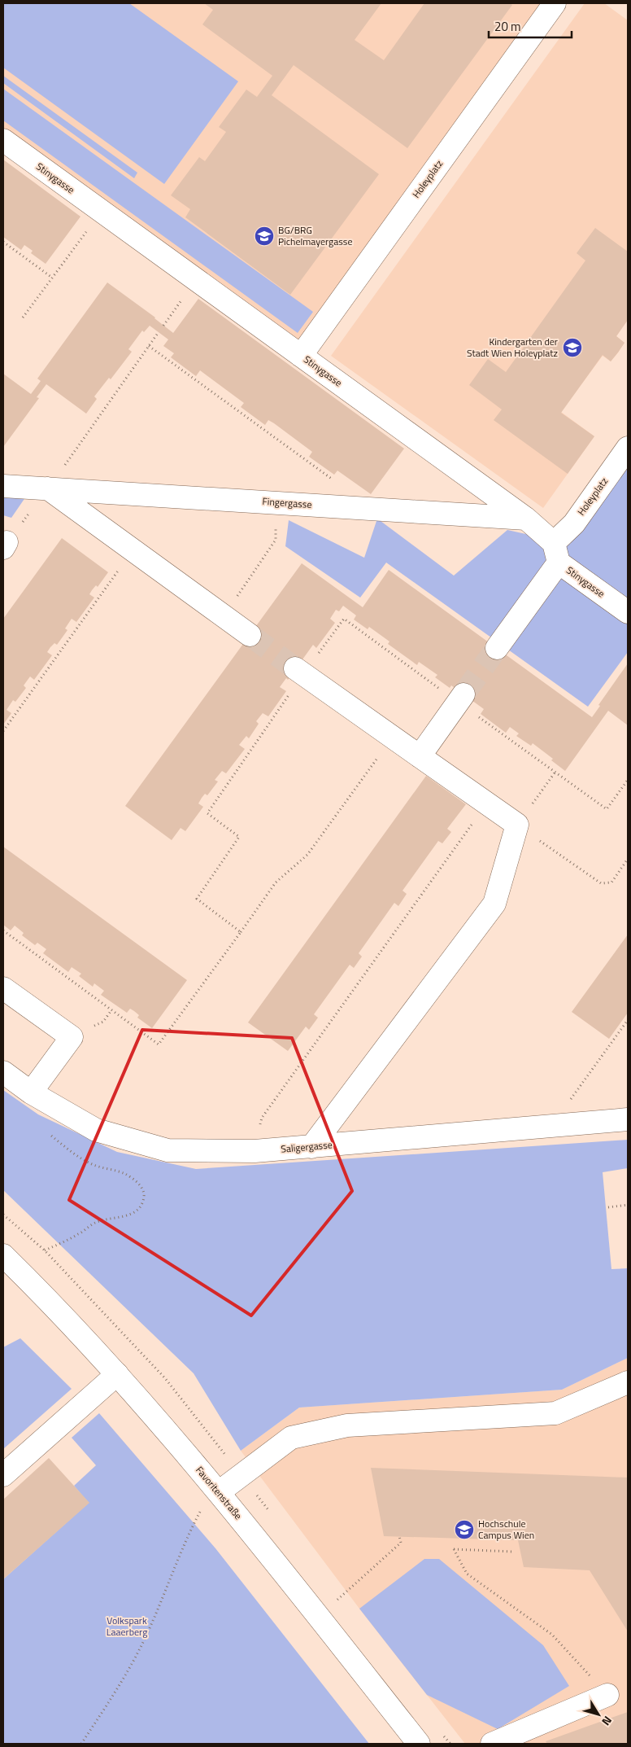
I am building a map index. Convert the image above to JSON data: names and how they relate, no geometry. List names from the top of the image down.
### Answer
{
  "streets": {
    "street": [
      "Stinygasse",
      "Holeyplatz",
      "Fingergasse",
      "Saligergasse",
      "Favoritenstraße"
    ]
  },
  "crossings": [
    ["Stinygasse", "Holeyplatz"],
    ["Stinygasse", "Fingergasse"]
  ],
  "parks": ["Volkspark Laaerberg"],
  "places": {
    "school or university": ["BG/BRG Pichelmayergasse", "Kindergarten der Stadt Wien Holeyplatz", "Hochschule Campus Wien"]
  },
  "scale_bar": "20 m",
  "north": "bottom right"
}
